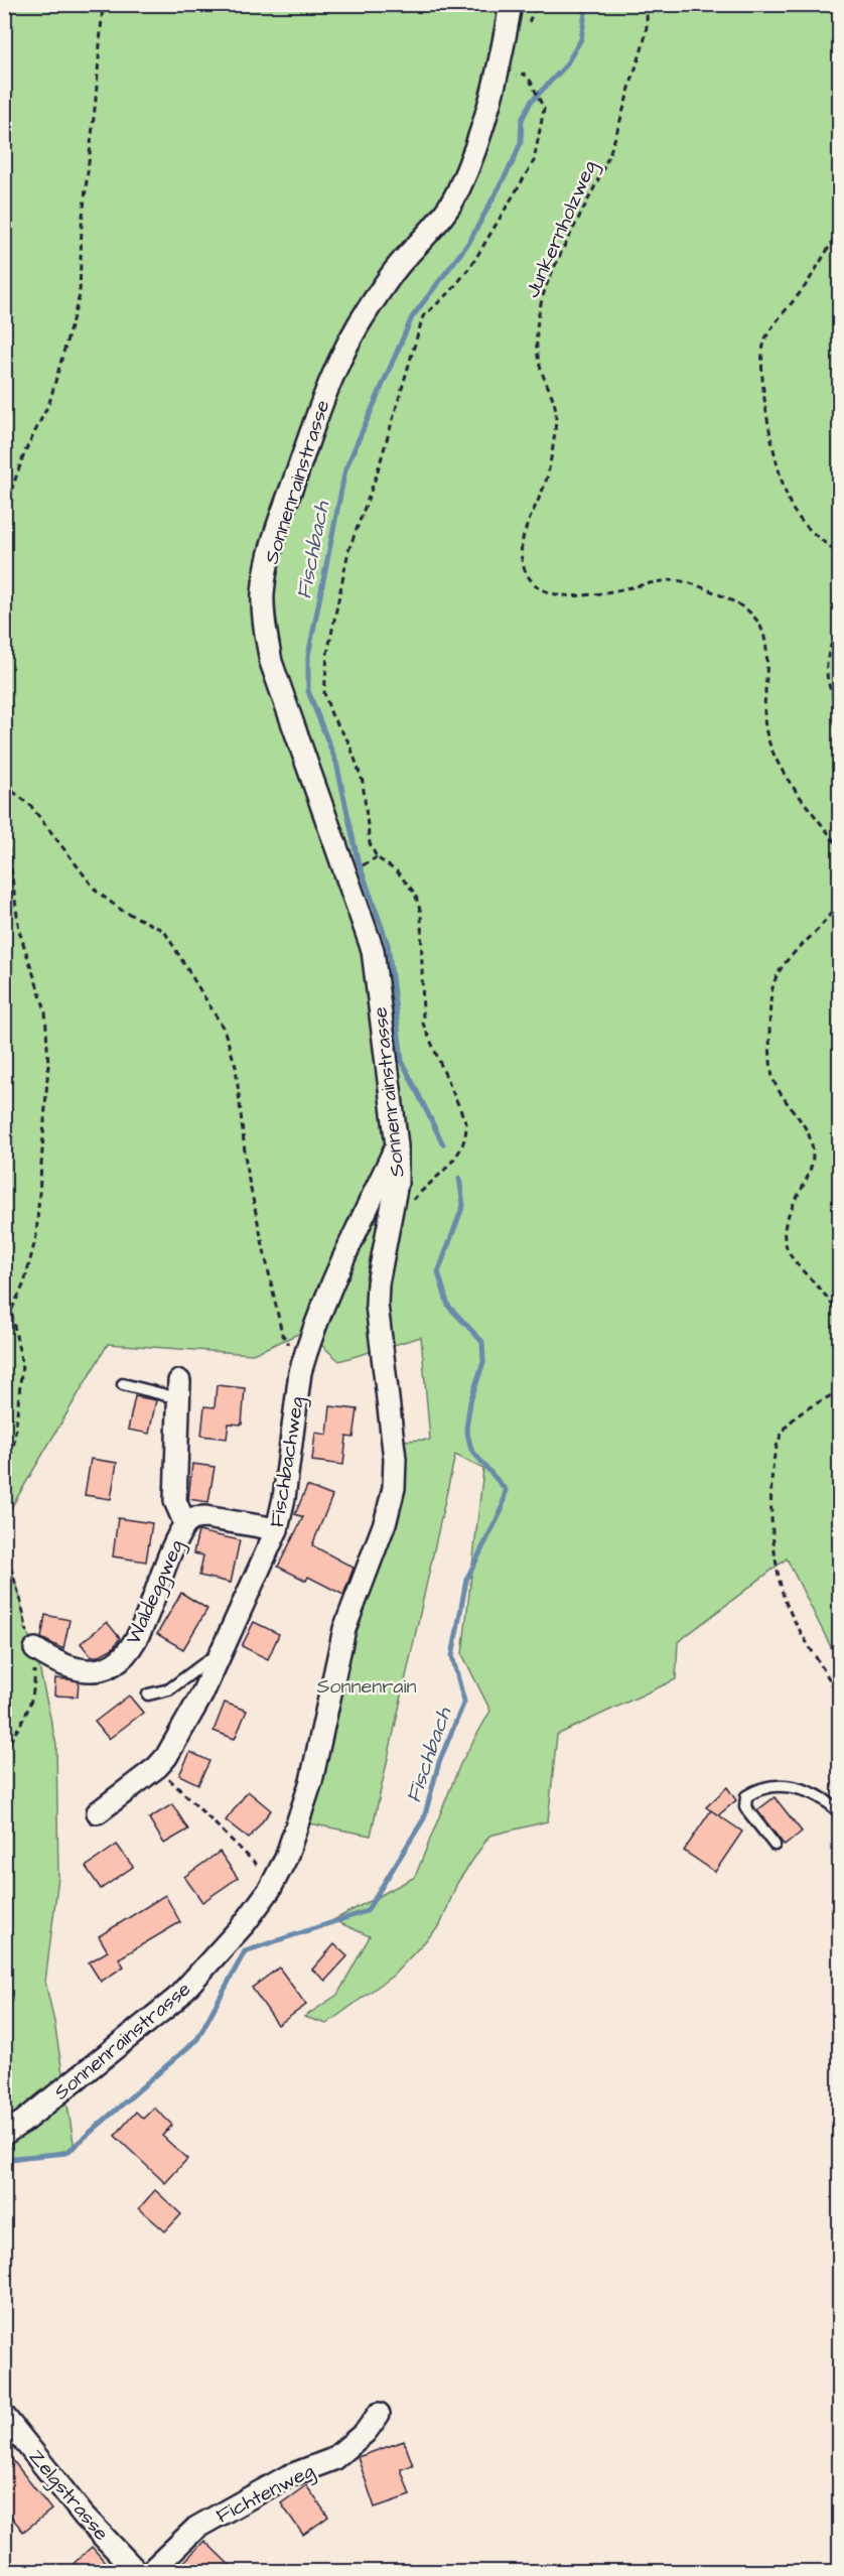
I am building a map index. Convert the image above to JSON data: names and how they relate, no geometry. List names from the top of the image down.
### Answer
{
  "streets": {
    "street": [
      "Sonnenrainstrasse",
      "Fischbachweg",
      "Waldeggweg",
      "Fichtenweg",
      "Zelgstrasse"
    ],
    "path": ["Junkernholzweg"]
  },
  "crossings": [
    ["Sonnenrainstrasse", "Fischbachweg"],
    ["Fischbachweg", "Waldeggweg"]
  ],
  "water": ["Fischbach"],
  "parks": ["Sonnenrain"]
}
